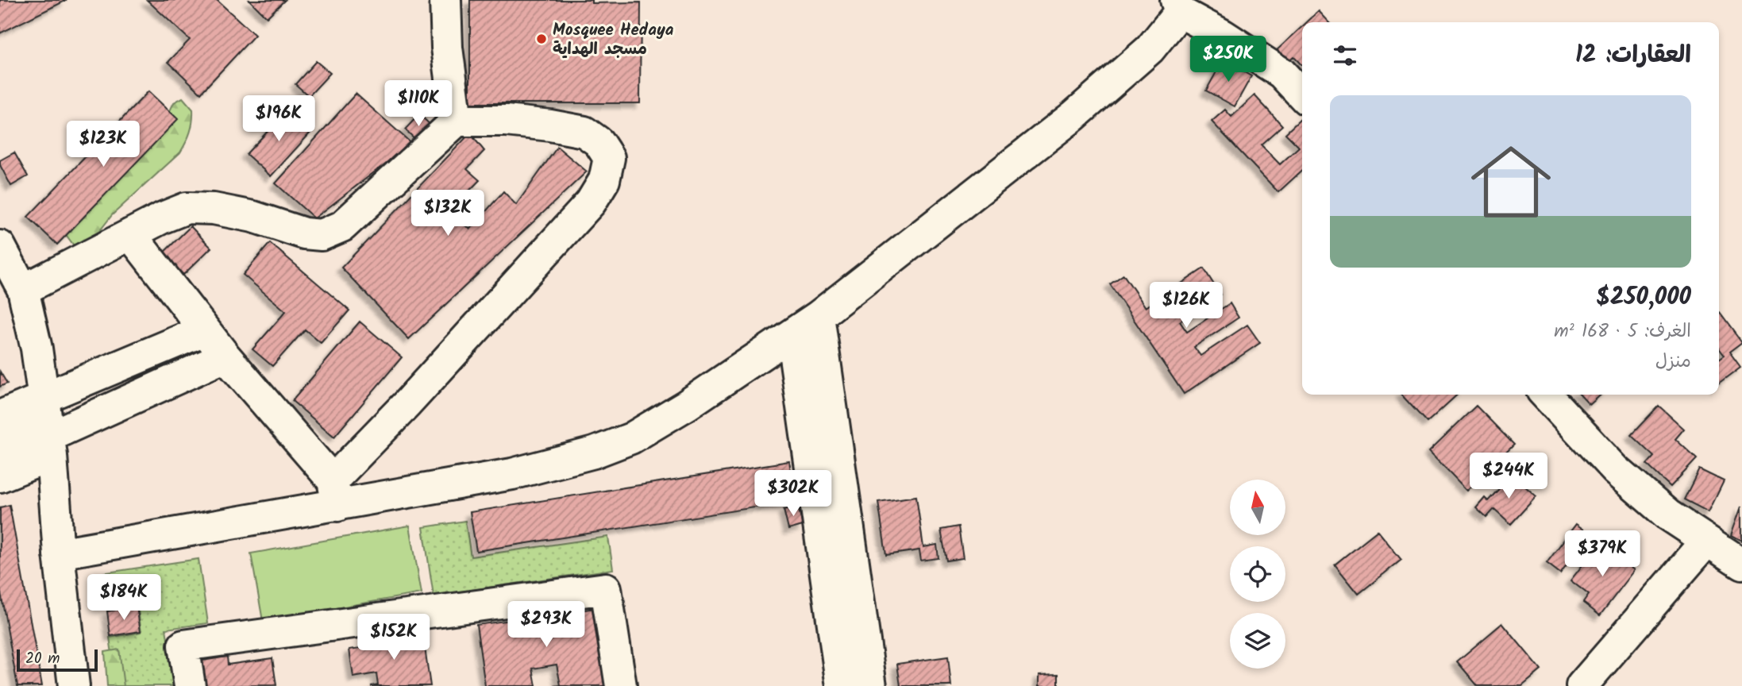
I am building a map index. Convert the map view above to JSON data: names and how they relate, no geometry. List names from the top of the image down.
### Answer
{
  "places": ["Mosquee Hedaya مسجد الهداية"],
  "scale_bar": "20 m",
  "north": "top",
  "page": {
    "heading": "العقارات: 12",
    "price": [
      "$250K",
      "$110K",
      "$196K",
      "$123K",
      "$132K",
      "$126K",
      "$244K",
      "$302K",
      "$379K",
      "$184K",
      "$293K",
      "$152K"
    ],
    "list": [
      {
        "name": "$250,000",
        "note": "الغرف: 5 · 168 m² · منزل"
      }
    ],
    "scale": "20 m"
  }
}
